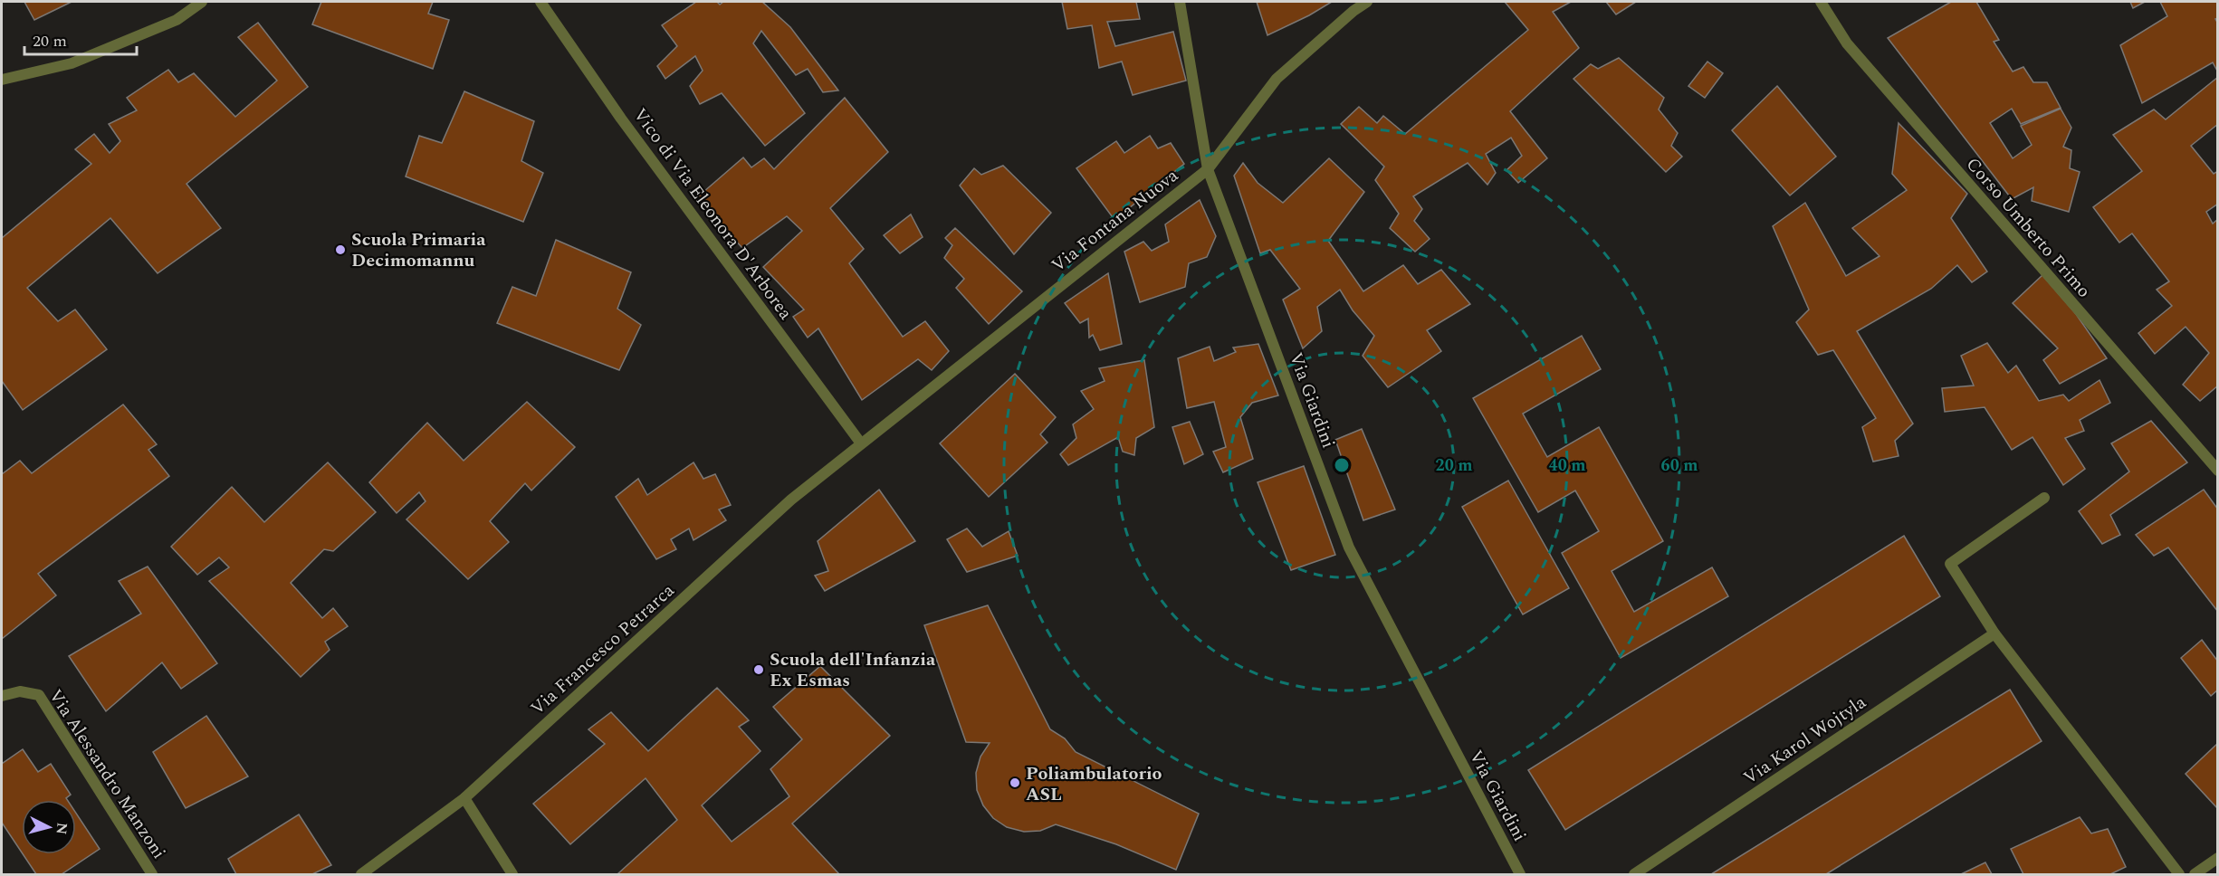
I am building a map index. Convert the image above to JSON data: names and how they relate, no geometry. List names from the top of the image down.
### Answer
{
  "streets": {
    "street": [
      "Vico di Via Eleonora D'Arborea",
      "Via Fontana Nuova",
      "Corso Umberto Primo",
      "Via Giardini",
      "Via Francesco Petrarca",
      "Via Karol Wojtyla",
      "Via Alessandro Manzoni"
    ]
  },
  "crossings": [
    ["Vico di Via Eleonora D'Arborea", "Via Fontana Nuova"],
    ["Vico di Via Eleonora D'Arborea", "Via Francesco Petrarca"],
    ["Via Fontana Nuova", "Via Giardini"],
    ["Via Fontana Nuova", "Via Francesco Petrarca"]
  ],
  "places": ["Scuola Primaria Decimomannu", "Scuola dell'Infanzia Ex Esmas", "Poliambulatorio ASL"],
  "scale_bar": "20 m",
  "north": "right",
  "rings": ["20 m", "40 m", "60 m"]
}
